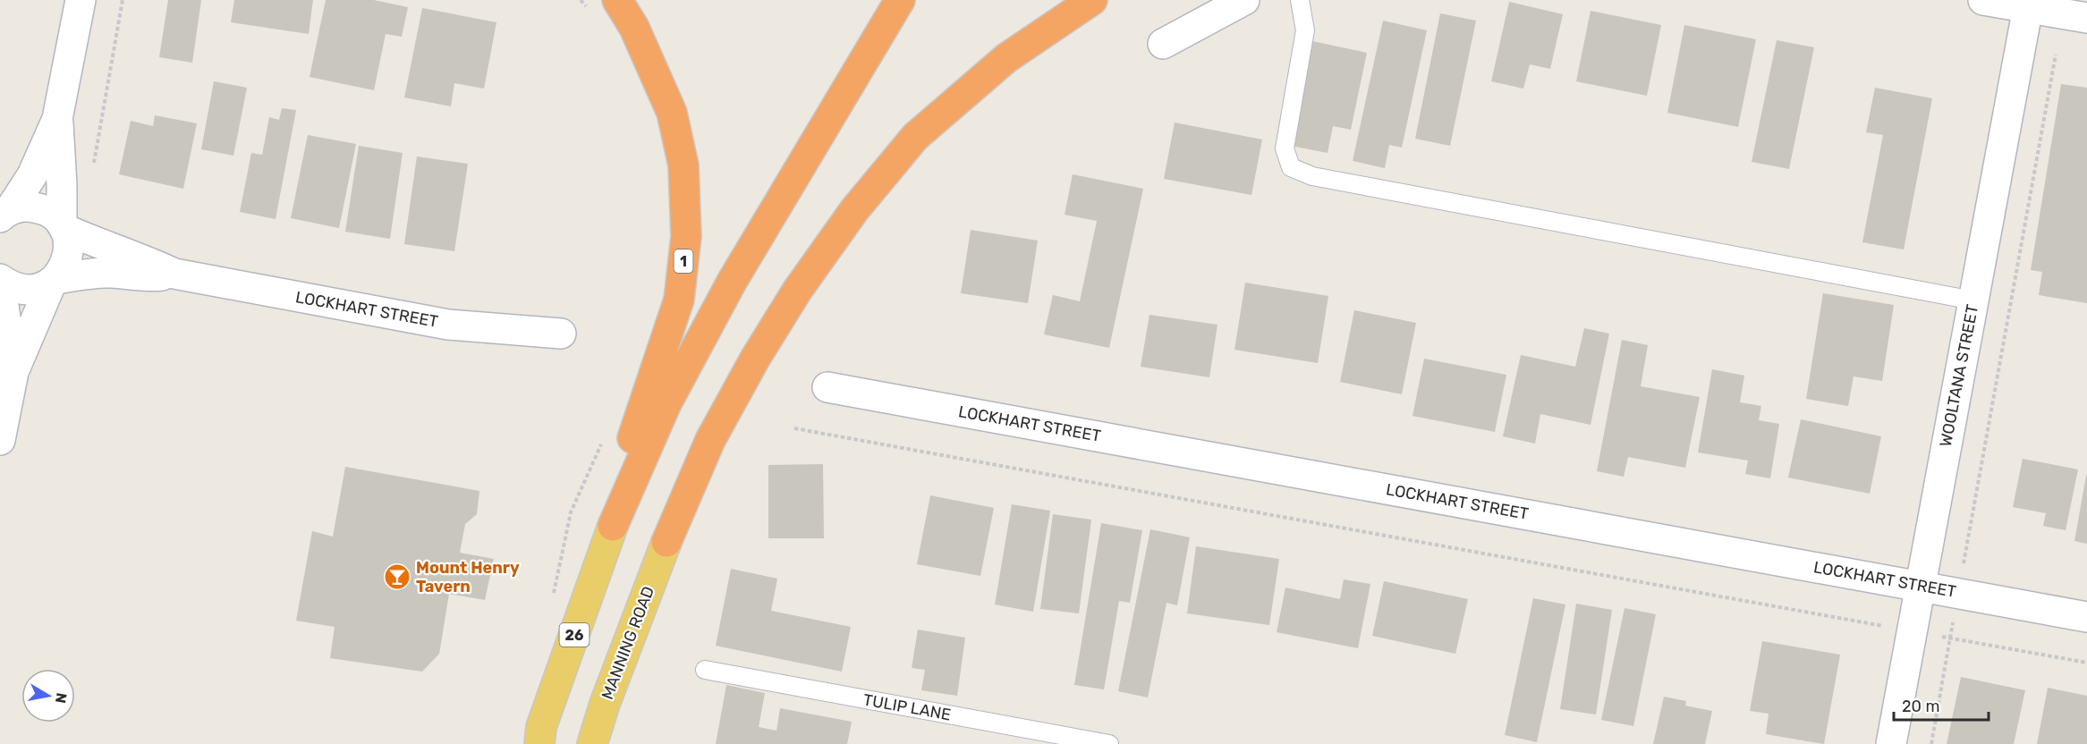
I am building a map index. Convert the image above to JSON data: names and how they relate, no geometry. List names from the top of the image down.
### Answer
{
  "streets": {
    "highway": ["1"],
    "main road": ["26", "MANNING ROAD"],
    "street": ["LOCKHART STREET", "WOOLTANA STREET"],
    "lane": ["TULIP LANE"]
  },
  "crossings": [
    ["1", "26"],
    ["LOCKHART STREET", "WOOLTANA STREET"]
  ],
  "places": {
    "bar": ["Mount Henry Tavern"]
  },
  "scale_bar": "20 m",
  "north": "right"
}
